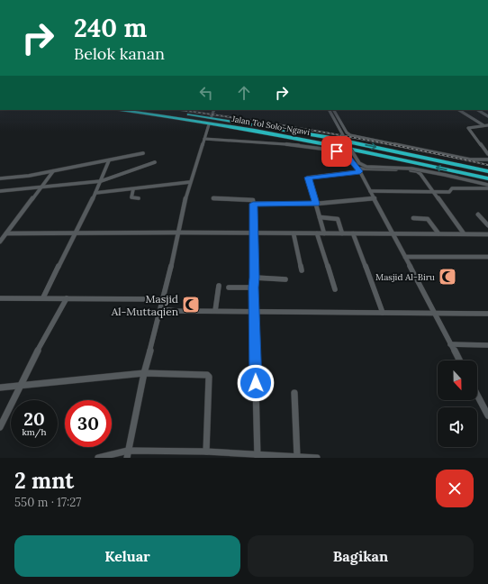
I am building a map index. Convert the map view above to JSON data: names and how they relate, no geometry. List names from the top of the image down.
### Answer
{
  "streets": {
    "highway": ["Jalan Tol Solo–Ngawi"]
  },
  "places": {
    "mosque": ["Masjid Al-Biru", "Masjid Al-Muttaqien"]
  },
  "north": "bottom",
  "page": {
    "turn": ["240 m", "Belok kanan"],
    "speed": "20 km/h",
    "limit": "30",
    "heading": ["2 mnt", "550 m · 17:27"],
    "buttons": ["Keluar", "Bagikan"]
  }
}
